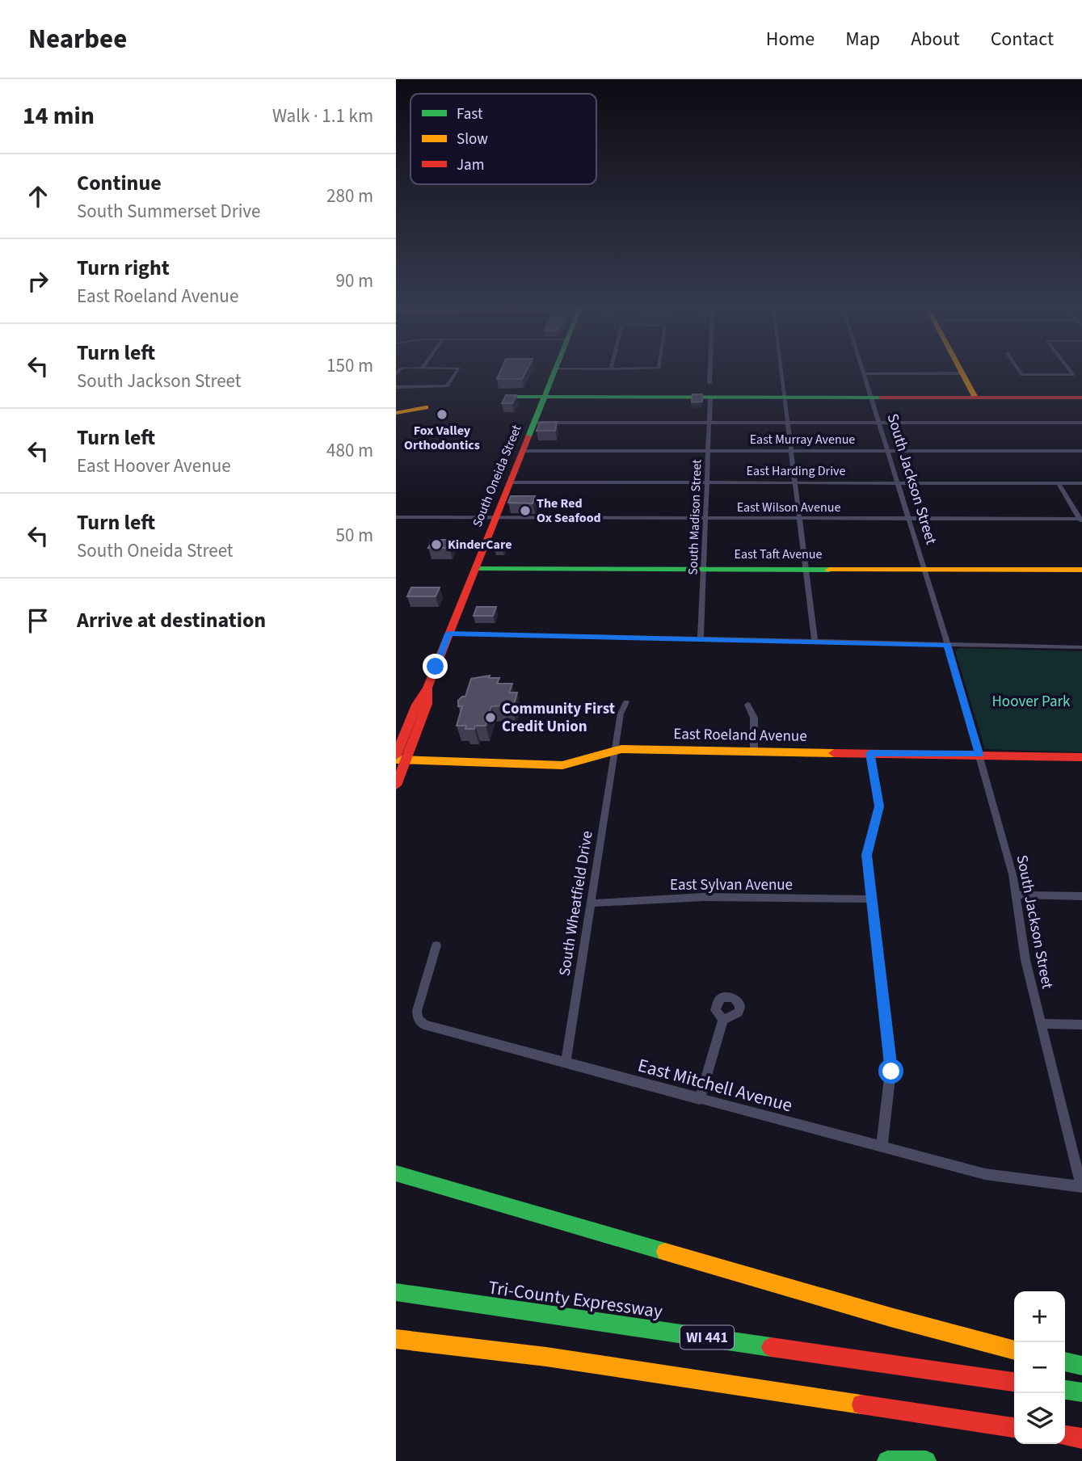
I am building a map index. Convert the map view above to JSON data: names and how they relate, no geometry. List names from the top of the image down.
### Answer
{
  "streets": {
    "main road": [
      "South Oneida Street",
      "East Taft Avenue",
      "East Roeland Avenue",
      "Tri-County Expressway",
      "WI 441"
    ],
    "street": [
      "East Murray Avenue",
      "East Harding Drive",
      "South Jackson Street",
      "East Wilson Avenue",
      "South Madison Street",
      "East Sylvan Avenue",
      "South Wheatfield Drive",
      "East Mitchell Avenue"
    ]
  },
  "crossings": [
    ["East Murray Avenue", "South Oneida Street"],
    ["East Murray Avenue", "South Jackson Street"],
    ["East Murray Avenue", "South Madison Street"],
    ["East Harding Drive", "South Oneida Street"],
    ["East Harding Drive", "South Jackson Street"],
    ["East Harding Drive", "South Madison Street"],
    ["South Oneida Street", "East Wilson Avenue"],
    ["South Oneida Street", "East Taft Avenue"],
    ["South Oneida Street", "East Roeland Avenue"],
    ["South Jackson Street", "East Wilson Avenue"],
    ["South Jackson Street", "East Taft Avenue"],
    ["South Jackson Street", "East Roeland Avenue"],
    ["South Jackson Street", "East Mitchell Avenue"],
    ["East Wilson Avenue", "South Madison Street"],
    ["South Madison Street", "East Taft Avenue"],
    ["East Roeland Avenue", "South Wheatfield Drive"],
    ["East Sylvan Avenue", "South Wheatfield Drive"],
    ["South Wheatfield Drive", "East Mitchell Avenue"]
  ],
  "parks": ["Hoover Park"],
  "places": [
    "Fox Valley Orthodontics",
    "The Red Ox Seafood",
    "KinderCare",
    "Community First Credit Union"
  ],
  "legend": ["Fast", "Slow", "Jam"],
  "page": {
    "header": "Nearbee",
    "nav": [
      "Home",
      "Map",
      "About",
      "Contact"
    ],
    "heading": ["14 min", "Walk · 1.1 km"],
    "list": [
      ["Continue", "South Summerset Drive", "280 m"],
      ["Turn right", "East Roeland Avenue", "90 m"],
      ["Turn left", "South Jackson Street", "150 m"],
      ["Turn left", "East Hoover Avenue", "480 m"],
      ["Turn left", "South Oneida Street", "50 m"],
      "Arrive at destination"
    ],
    "map_buttons": ["+", "−"]
  }
}
